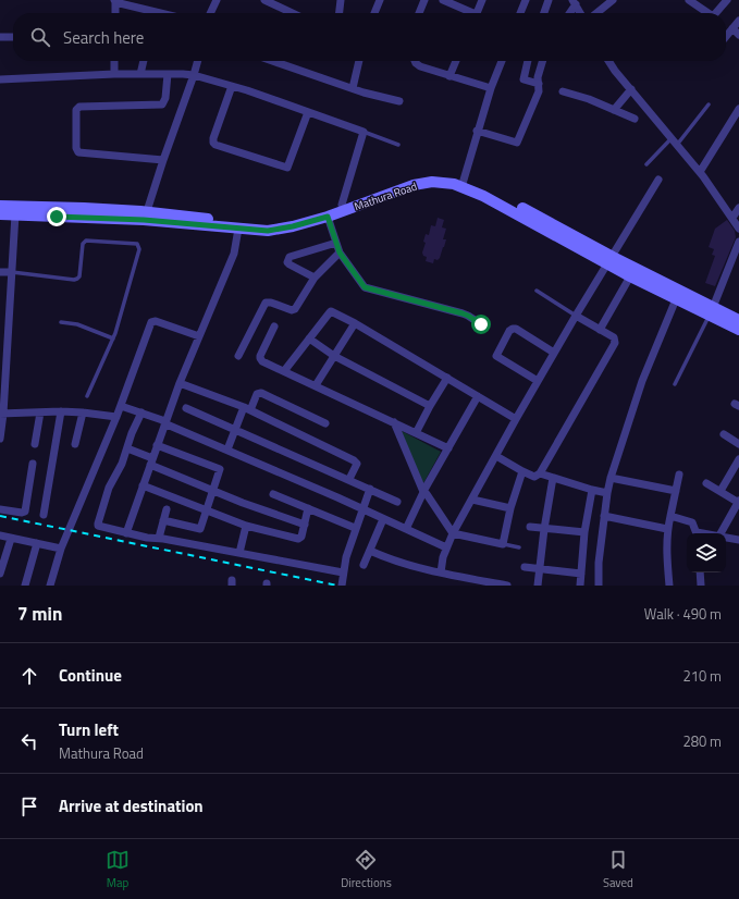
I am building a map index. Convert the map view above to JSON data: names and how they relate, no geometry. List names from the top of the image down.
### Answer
{
  "streets": {
    "main road": ["Mathura Road"]
  },
  "page": {
    "search": "Search here",
    "heading": ["7 min", "Walk · 490 m"],
    "list": [
      ["Continue", "210 m"],
      ["Turn left", "Mathura Road", "280 m"],
      "Arrive at destination"
    ],
    "nav": ["Map", "Directions", "Saved"]
  }
}
